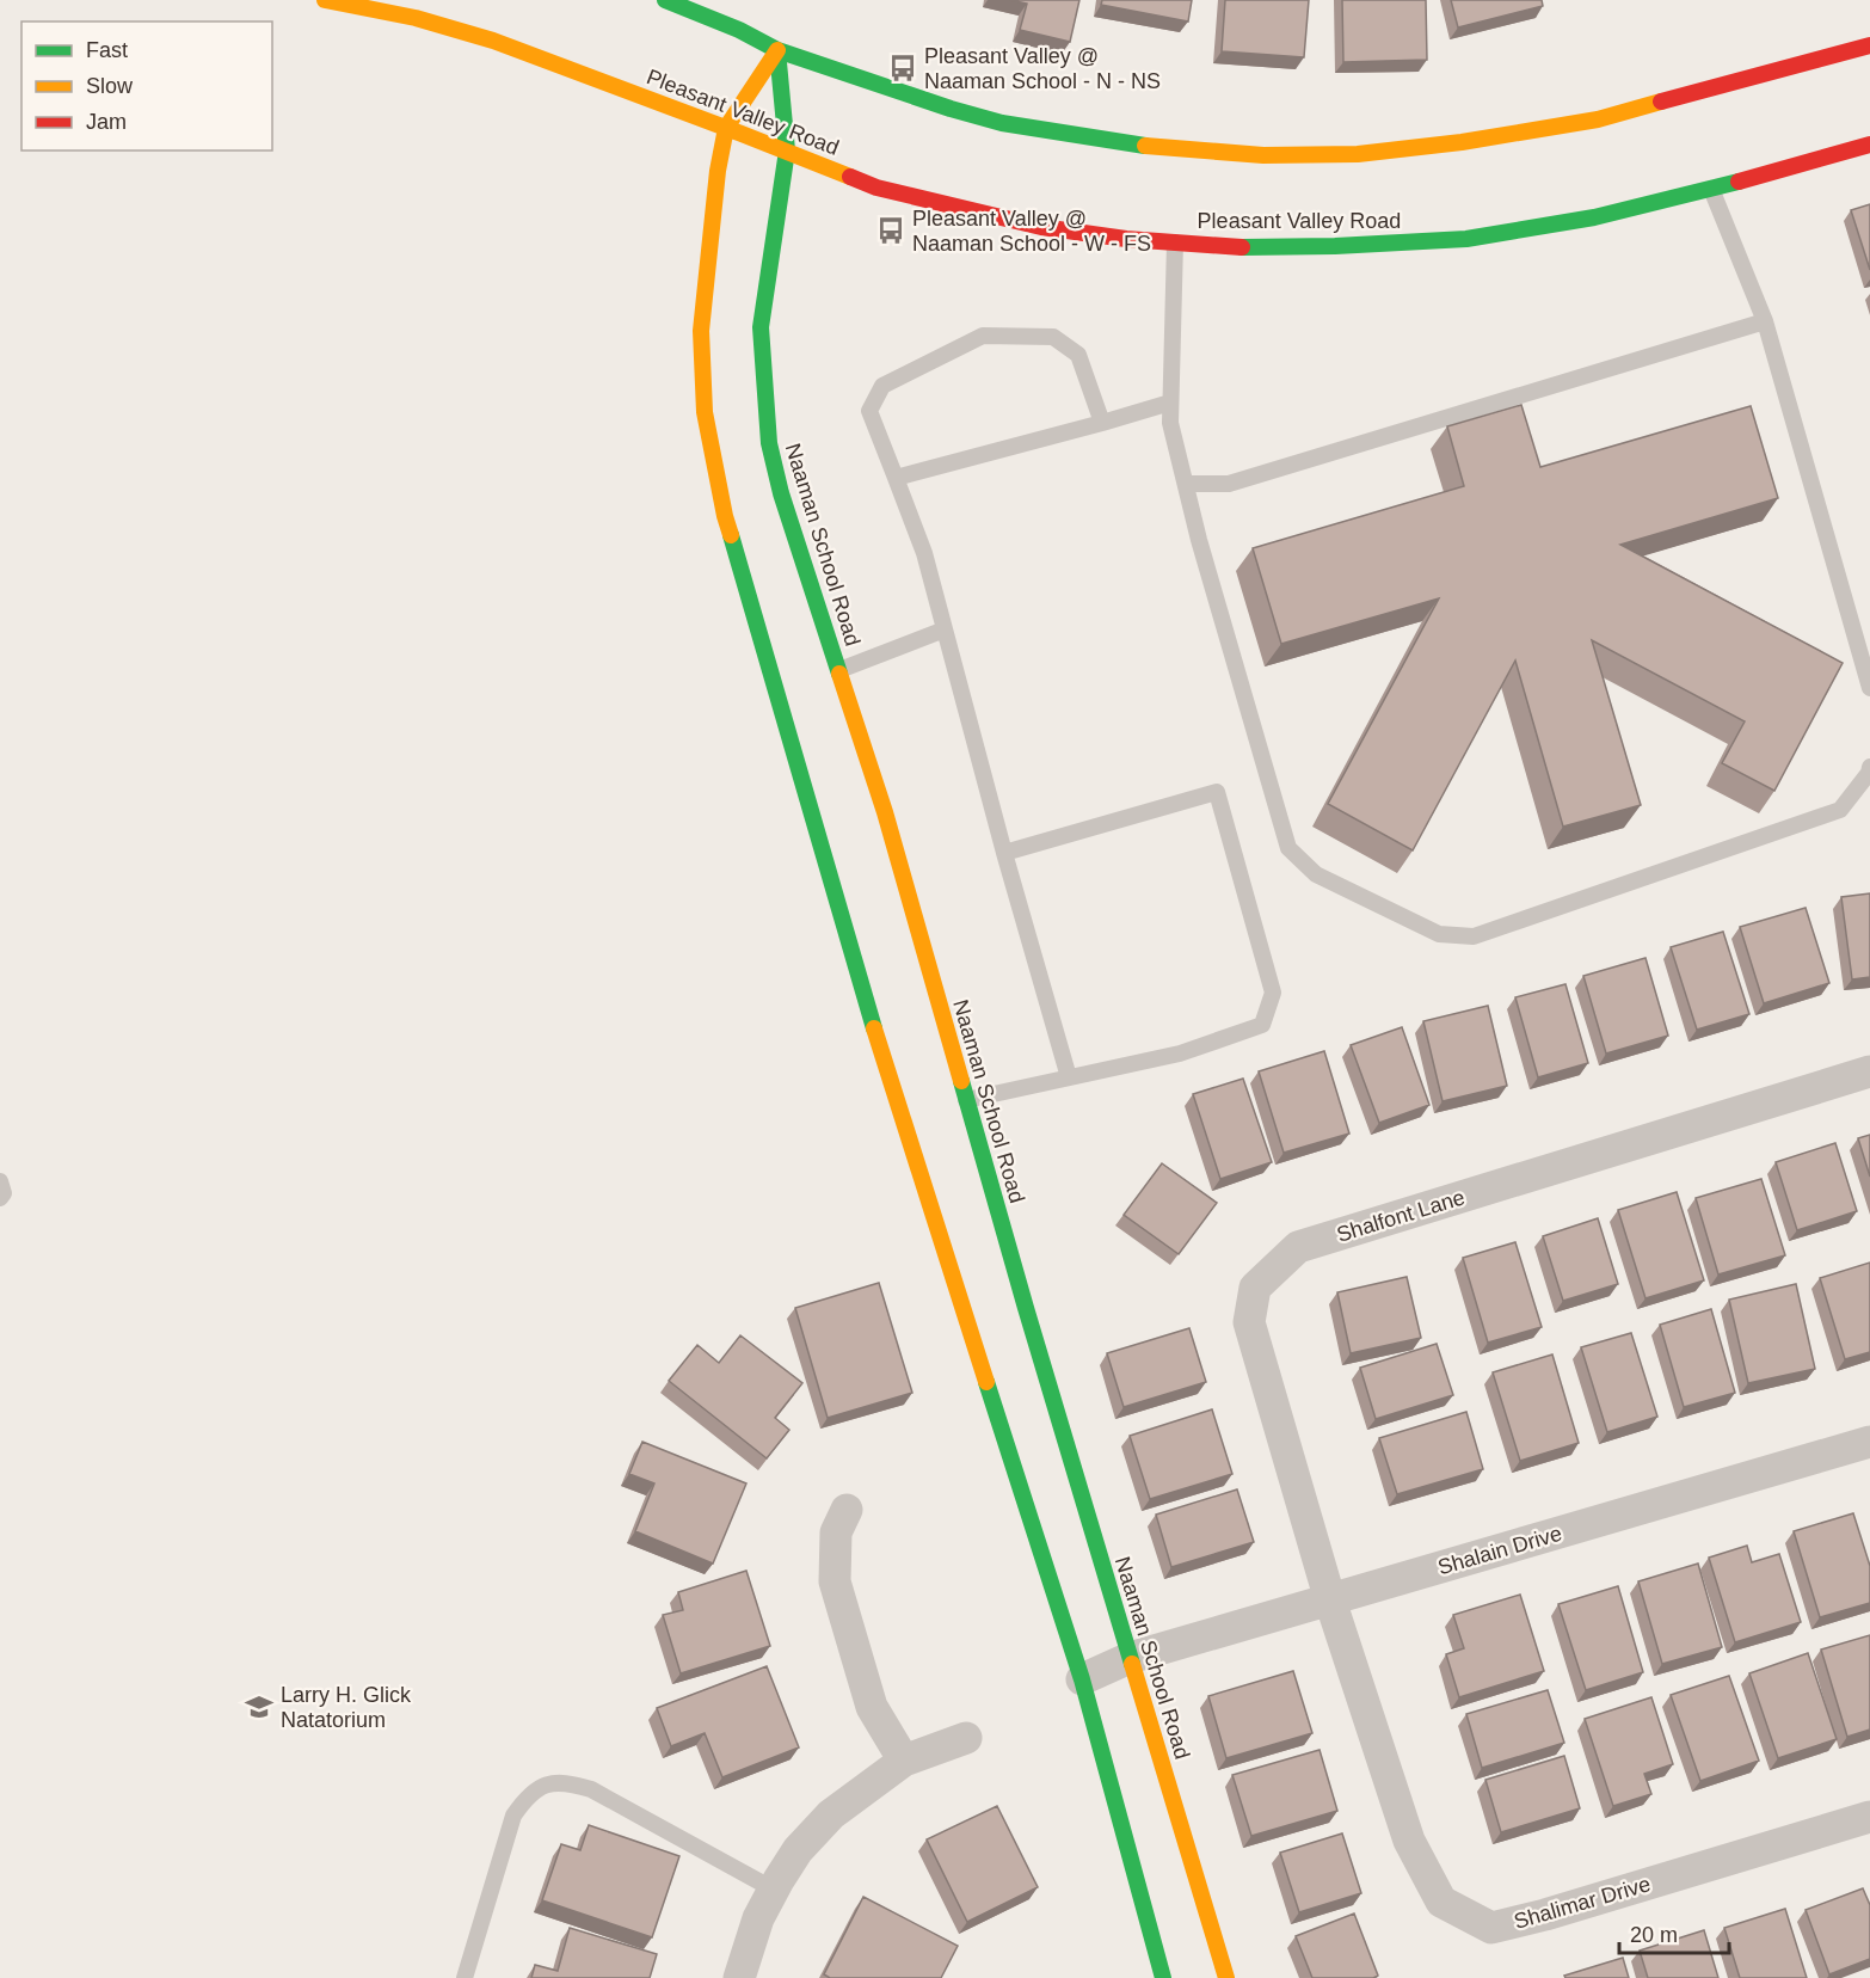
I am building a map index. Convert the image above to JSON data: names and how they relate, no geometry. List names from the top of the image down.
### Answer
{
  "streets": {
    "main road": ["Pleasant Valley Road", "Naaman School Road"],
    "street": ["Shalfont Lane", "Shalain Drive", "Shalimar Drive"]
  },
  "crossings": [
    ["Pleasant Valley Road", "Naaman School Road"],
    ["Naaman School Road", "Shalain Drive"],
    ["Shalfont Lane", "Shalain Drive"],
    ["Shalfont Lane", "Shalimar Drive"],
    ["Shalain Drive", "Shalimar Drive"]
  ],
  "places": {
    "bus stop": ["Pleasant Valley @ Naaman School - N - NS", "Pleasant Valley @ Naaman School - W - FS"],
    "school or university": ["Larry H. Glick Natatorium"]
  },
  "legend": ["Fast", "Slow", "Jam"],
  "scale_bar": "20 m"
}
